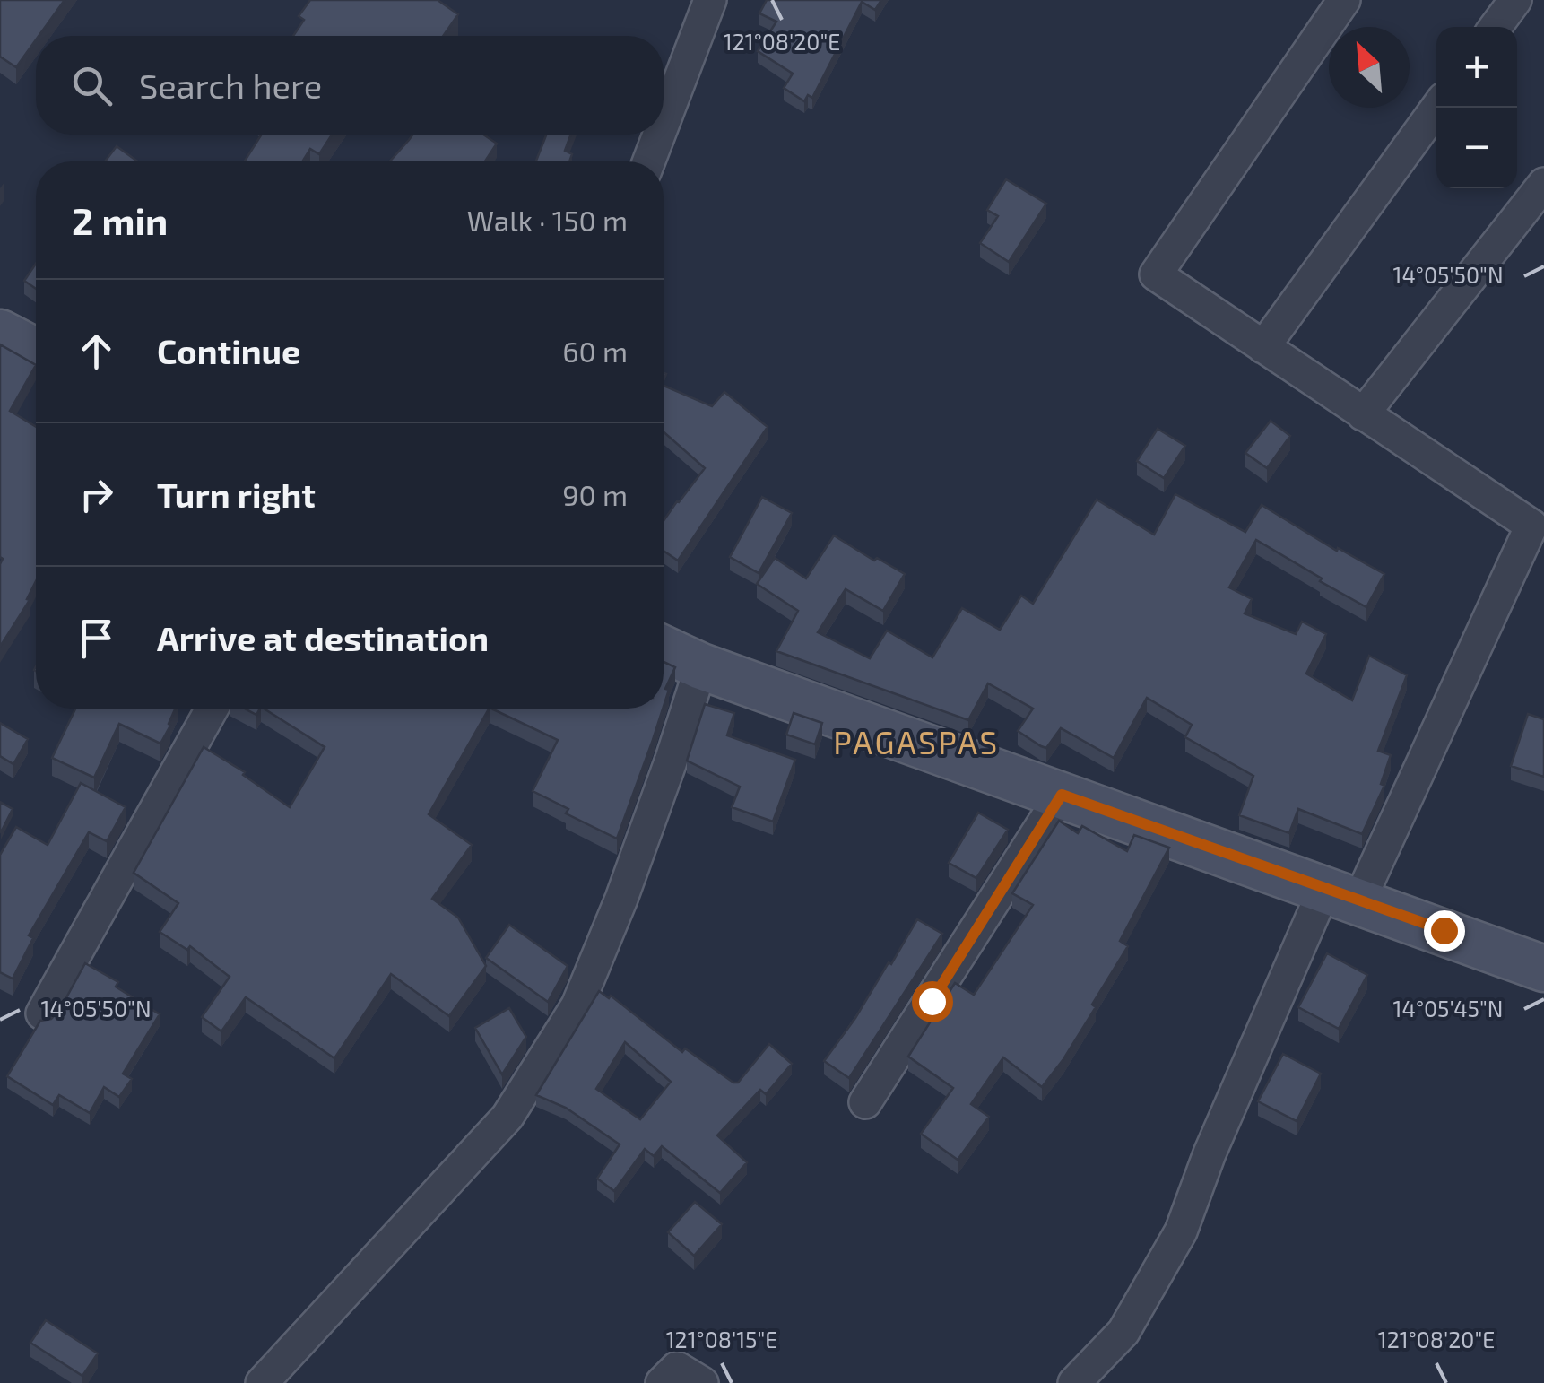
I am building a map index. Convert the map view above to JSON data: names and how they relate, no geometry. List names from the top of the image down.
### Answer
{
  "districts": ["PAGASPAS"],
  "north": "top left",
  "page": {
    "map_buttons": ["+", "−"],
    "search": "Search here",
    "heading": ["2 min", "Walk · 150 m"],
    "list": [
      ["Continue", "60 m"],
      ["Turn right", "90 m"],
      "Arrive at destination"
    ]
  },
  "coordinates": [
    "121°08'20\"E",
    "14°05'50\"N",
    "14°05'45\"N",
    "121°08'15\"E"
  ]
}
